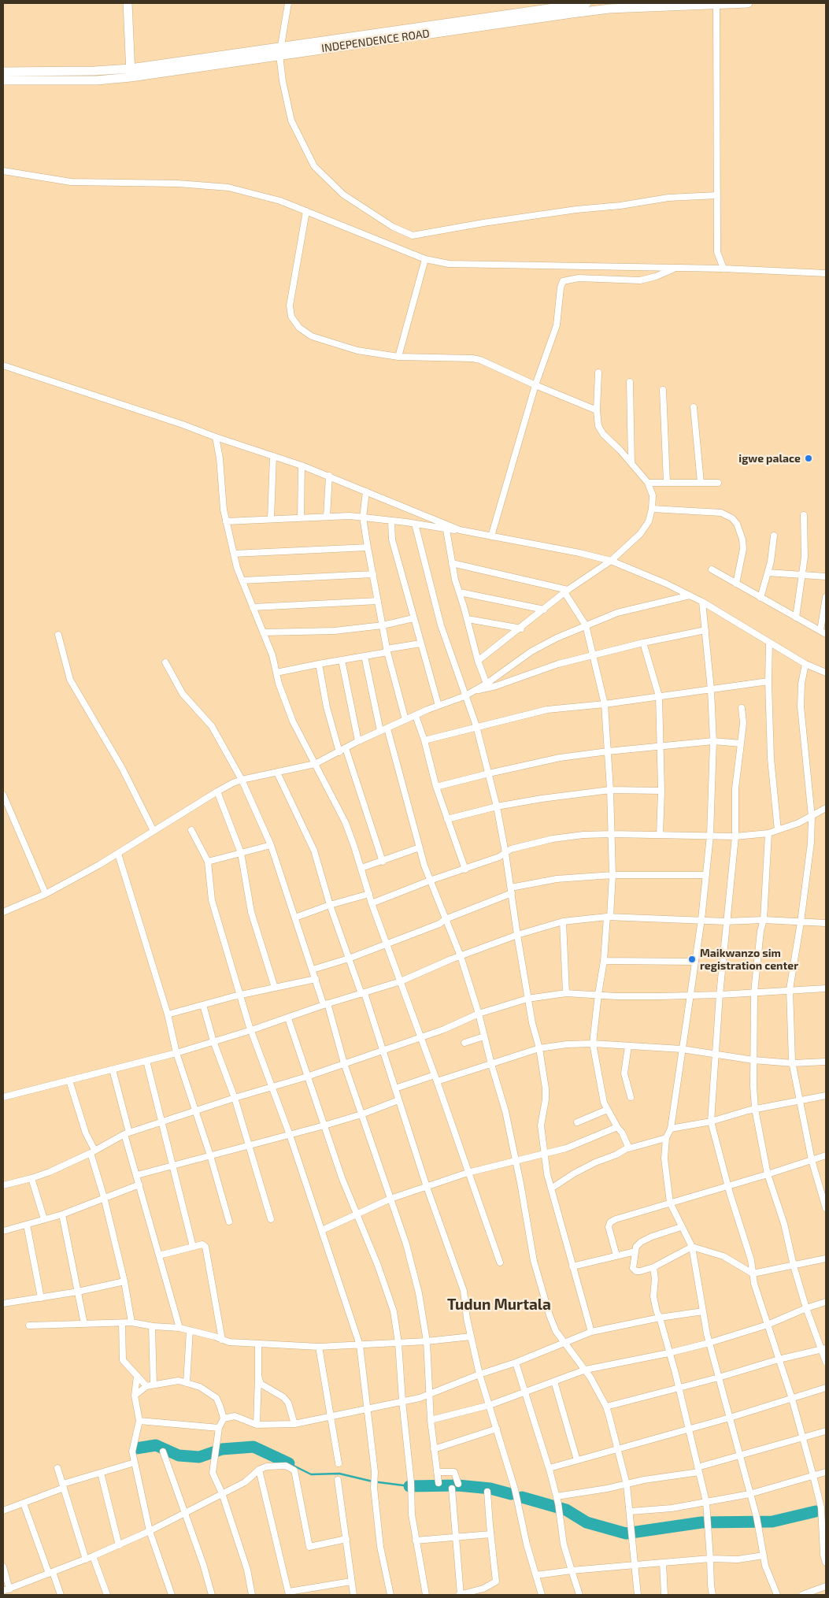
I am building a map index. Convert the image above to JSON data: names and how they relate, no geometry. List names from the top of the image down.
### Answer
{
  "streets": {
    "main road": ["INDEPENDENCE ROAD"]
  },
  "districts": ["Tudun Murtala"],
  "places": ["igwe palace", "Maikwanzo sim registration center"]
}
